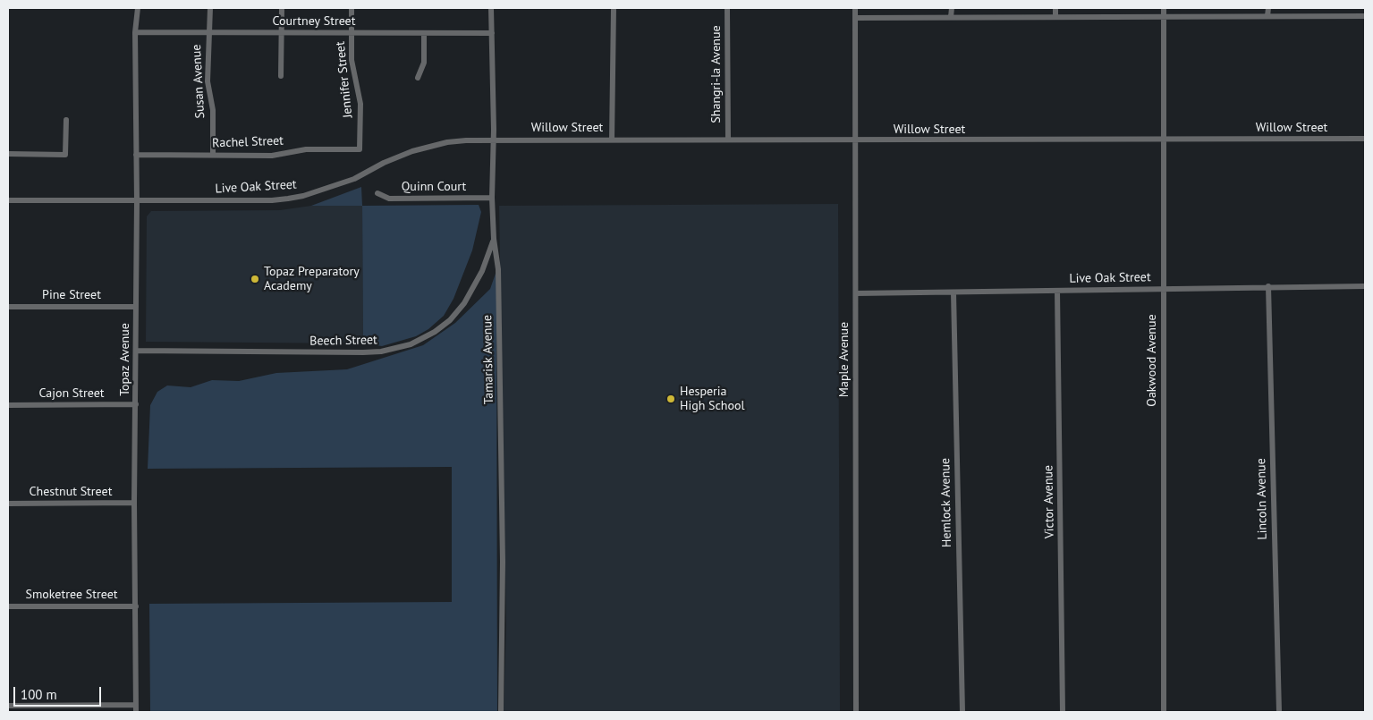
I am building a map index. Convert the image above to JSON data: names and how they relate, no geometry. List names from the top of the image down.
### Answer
{
  "streets": {
    "street": [
      "Courtney Street",
      "Shangri-la Avenue",
      "Jennifer Street",
      "Susan Avenue",
      "Willow Street",
      "Rachel Street",
      "Live Oak Street",
      "Quinn Court",
      "Pine Street",
      "Beech Street",
      "Topaz Avenue",
      "Tamarisk Avenue",
      "Maple Avenue",
      "Oakwood Avenue",
      "Cajon Street",
      "Chestnut Street",
      "Lincoln Avenue",
      "Victor Avenue",
      "Hemlock Avenue",
      "Smoketree Street"
    ]
  },
  "crossings": [
    ["Courtney Street", "Jennifer Street"],
    ["Courtney Street", "Susan Avenue"],
    ["Courtney Street", "Topaz Avenue"],
    ["Courtney Street", "Tamarisk Avenue"],
    ["Shangri-la Avenue", "Willow Street"],
    ["Jennifer Street", "Rachel Street"],
    ["Susan Avenue", "Rachel Street"],
    ["Willow Street", "Live Oak Street"],
    ["Willow Street", "Tamarisk Avenue"],
    ["Willow Street", "Maple Avenue"],
    ["Willow Street", "Oakwood Avenue"],
    ["Rachel Street", "Topaz Avenue"],
    ["Live Oak Street", "Topaz Avenue"],
    ["Live Oak Street", "Tamarisk Avenue"],
    ["Live Oak Street", "Maple Avenue"],
    ["Live Oak Street", "Oakwood Avenue"],
    ["Live Oak Street", "Lincoln Avenue"],
    ["Live Oak Street", "Victor Avenue"],
    ["Live Oak Street", "Hemlock Avenue"],
    ["Quinn Court", "Tamarisk Avenue"],
    ["Pine Street", "Topaz Avenue"],
    ["Beech Street", "Topaz Avenue"],
    ["Beech Street", "Tamarisk Avenue"],
    ["Topaz Avenue", "Cajon Street"],
    ["Topaz Avenue", "Chestnut Street"],
    ["Topaz Avenue", "Smoketree Street"]
  ],
  "places": ["Topaz Preparatory Academy", "Hesperia High School"],
  "scale_bar": "100 m"
}
